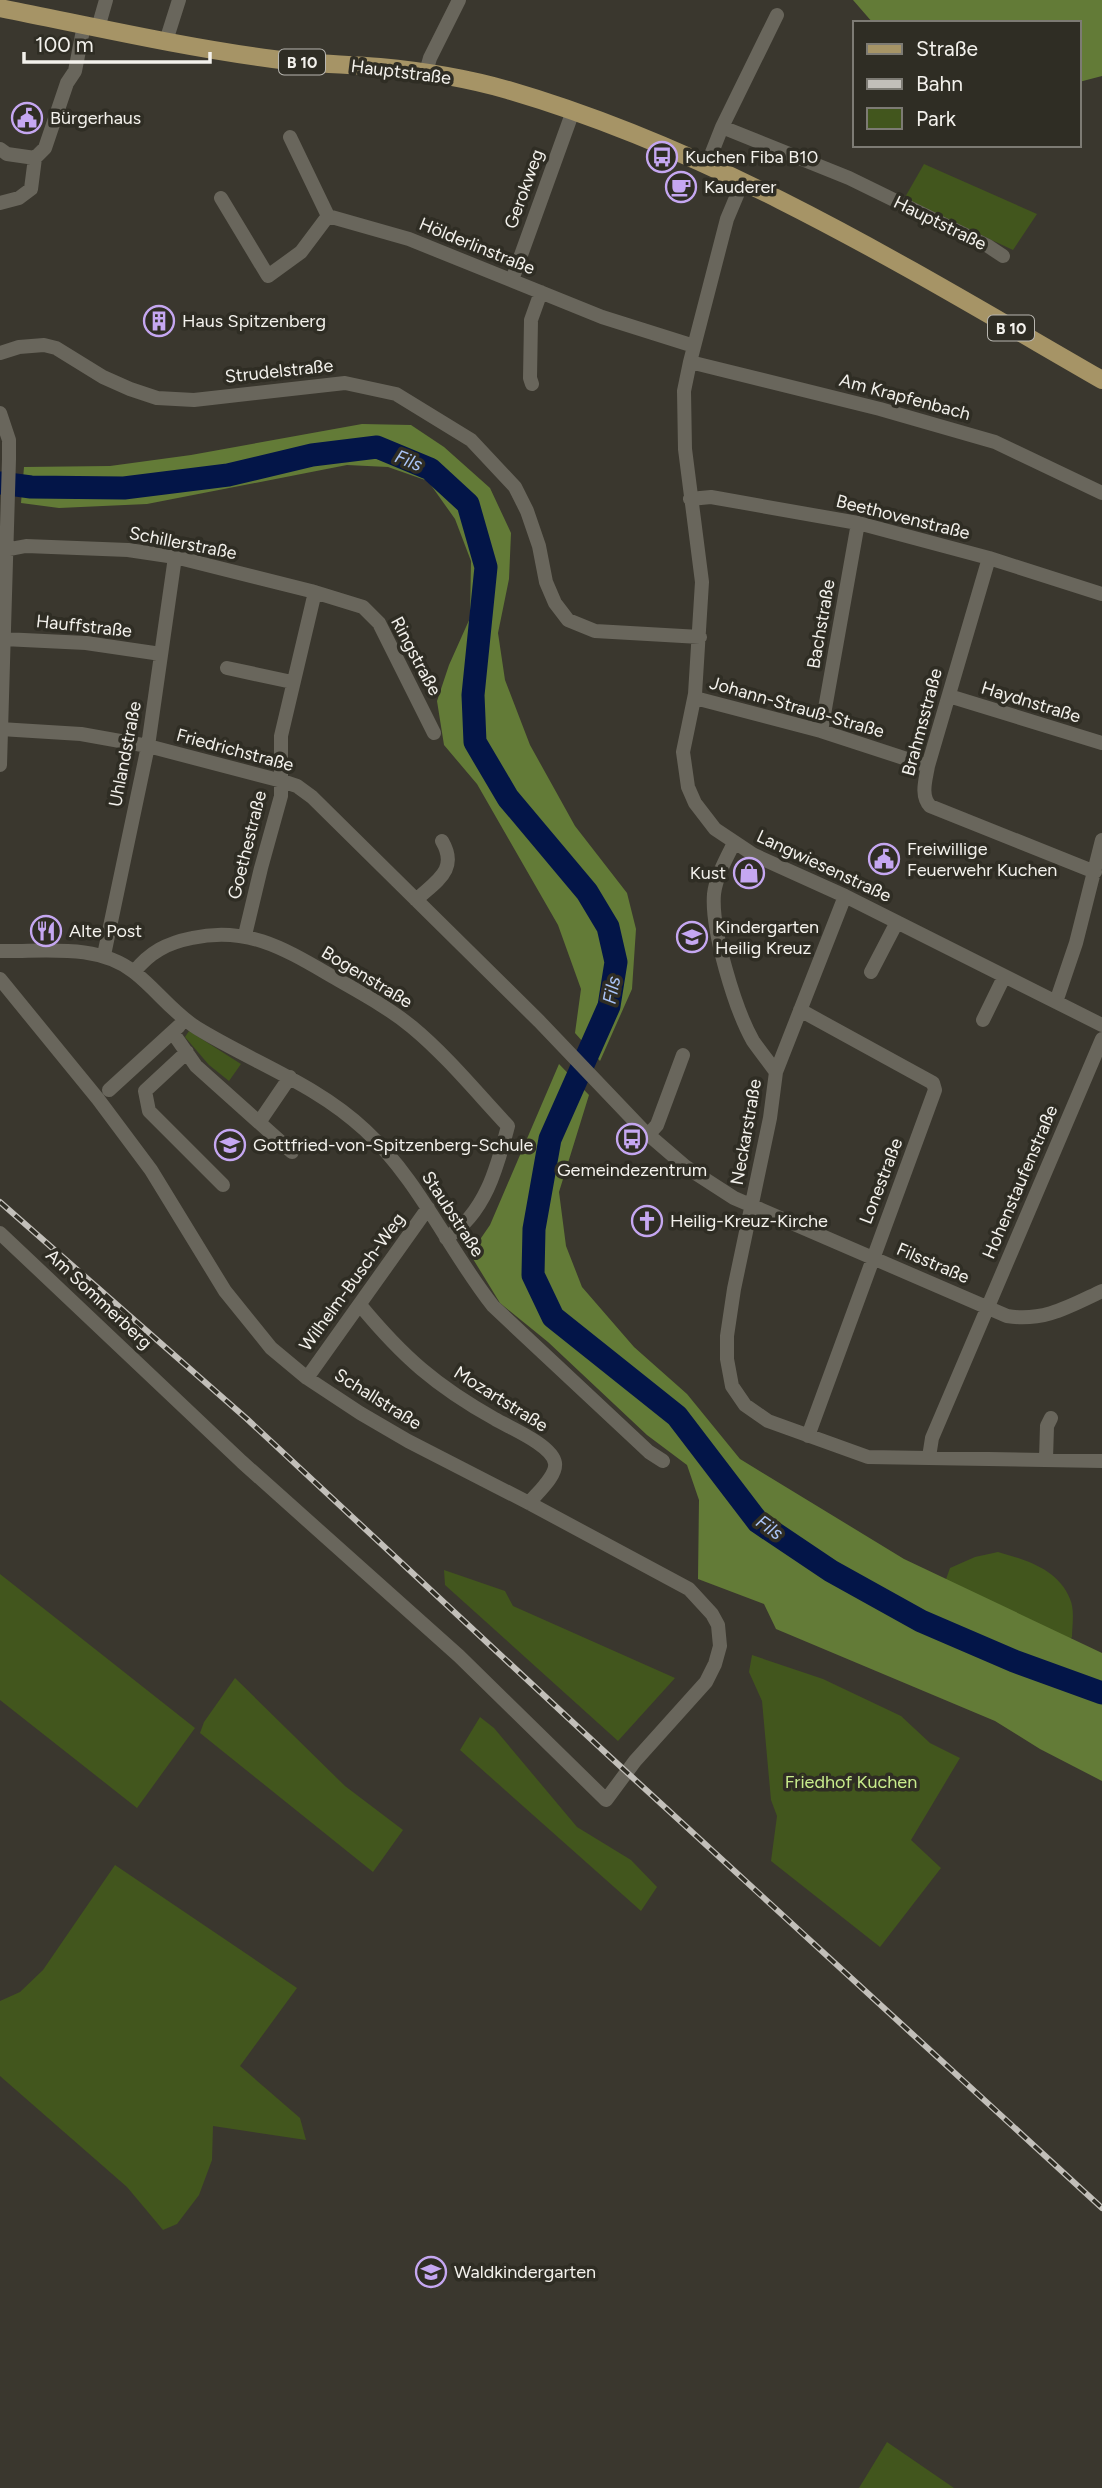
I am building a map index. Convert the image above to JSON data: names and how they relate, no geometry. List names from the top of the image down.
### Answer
{
  "streets": {
    "main road": ["B 10", "Hauptstraße"],
    "street": [
      "Gerokweg",
      "Hölderlinstraße",
      "Strudelstraße",
      "Am Krapfenbach",
      "Beethovenstraße",
      "Schillerstraße",
      "Bachstraße",
      "Hauffstraße",
      "Ringstraße",
      "Haydnstraße",
      "Johann-Strauß-Straße",
      "Brahmsstraße",
      "Friedrichstraße",
      "Uhlandstraße",
      "Goethestraße",
      "Langwiesenstraße",
      "Bogenstraße",
      "Neckarstraße",
      "Lonestraße",
      "Hohenstaufenstraße",
      "Staubstraße",
      "Filsstraße",
      "Wilhelm-Busch-Weg",
      "Am Sommerberg",
      "Schallstraße",
      "Mozartstraße"
    ]
  },
  "crossings": [
    ["Hauptstraße", "Gerokweg"],
    ["Hauptstraße", "Langwiesenstraße"],
    ["Gerokweg", "Hölderlinstraße"],
    ["Hölderlinstraße", "Langwiesenstraße"],
    ["Strudelstraße", "Langwiesenstraße"],
    ["Am Krapfenbach", "Langwiesenstraße"],
    ["Beethovenstraße", "Bachstraße"],
    ["Beethovenstraße", "Brahmsstraße"],
    ["Beethovenstraße", "Langwiesenstraße"],
    ["Schillerstraße", "Ringstraße"],
    ["Schillerstraße", "Uhlandstraße"],
    ["Schillerstraße", "Goethestraße"],
    ["Bachstraße", "Johann-Strauß-Straße"],
    ["Hauffstraße", "Uhlandstraße"],
    ["Ringstraße", "Goethestraße"],
    ["Haydnstraße", "Brahmsstraße"],
    ["Johann-Strauß-Straße", "Brahmsstraße"],
    ["Johann-Strauß-Straße", "Langwiesenstraße"],
    ["Friedrichstraße", "Uhlandstraße"],
    ["Friedrichstraße", "Goethestraße"],
    ["Friedrichstraße", "Filsstraße"],
    ["Uhlandstraße", "Staubstraße"],
    ["Goethestraße", "Bogenstraße"],
    ["Langwiesenstraße", "Neckarstraße"],
    ["Bogenstraße", "Staubstraße"],
    ["Neckarstraße", "Lonestraße"],
    ["Neckarstraße", "Hohenstaufenstraße"],
    ["Neckarstraße", "Filsstraße"],
    ["Lonestraße", "Filsstraße"],
    ["Hohenstaufenstraße", "Filsstraße"],
    ["Staubstraße", "Wilhelm-Busch-Weg"],
    ["Wilhelm-Busch-Weg", "Schallstraße"],
    ["Wilhelm-Busch-Weg", "Mozartstraße"],
    ["Am Sommerberg", "Schallstraße"],
    ["Schallstraße", "Mozartstraße"]
  ],
  "water": ["Fils"],
  "parks": ["Friedhof Kuchen"],
  "places": {
    "public building": ["Bürgerhaus", "Freiwillige Feuerwehr Kuchen"],
    "bus stop": ["Kuchen Fiba B10", "Gemeindezentrum"],
    "cafe": ["Kauderer"],
    "building": ["Haus Spitzenberg"],
    "shop": ["Kust"],
    "restaurant": ["Alte Post"],
    "school or university": ["Kindergarten Heilig Kreuz", "Gottfried-von-Spitzenberg-Schule", "Waldkindergarten"],
    "church": ["Heilig-Kreuz-Kirche"]
  },
  "legend": ["Straße", "Bahn", "Park"],
  "scale_bar": "100 m"
}
